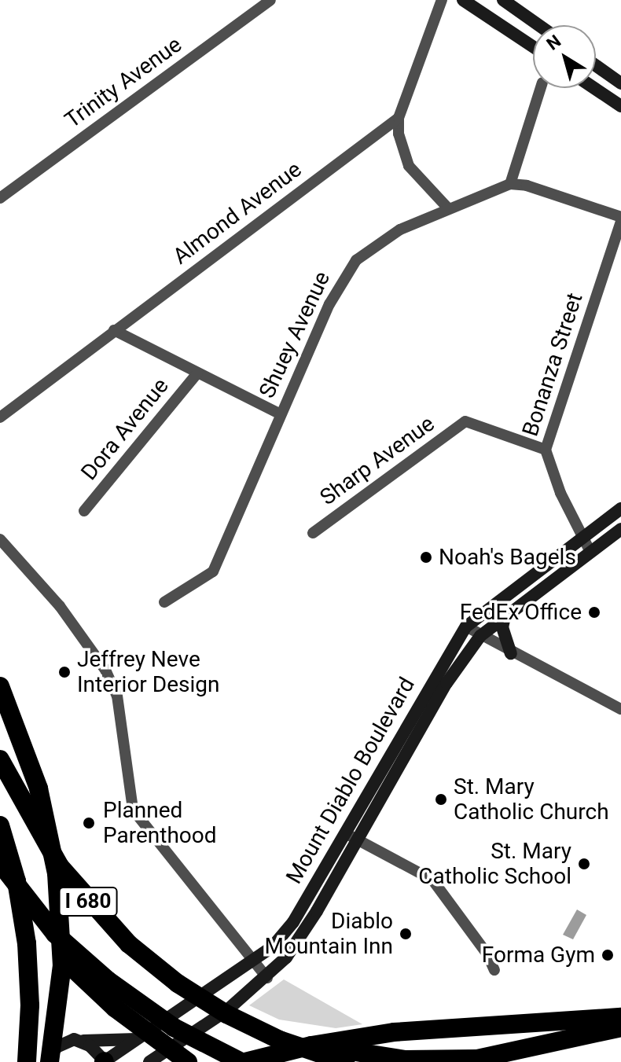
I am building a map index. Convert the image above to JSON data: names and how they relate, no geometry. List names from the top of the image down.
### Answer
{
  "streets": {
    "highway": ["I 680"],
    "main road": ["Mount Diablo Boulevard"],
    "street": [
      "Trinity Avenue",
      "Almond Avenue",
      "Shuey Avenue",
      "Bonanza Street",
      "Dora Avenue",
      "Sharp Avenue"
    ]
  },
  "crossings": [
    ["Bonanza Street", "Sharp Avenue"],
    ["Bonanza Street", "Mount Diablo Boulevard"]
  ],
  "places": [
    "Noah's Bagels",
    "FedEx Office",
    "Jeffrey Neve Interior Design",
    "St. Mary Catholic Church",
    "Planned Parenthood",
    "St. Mary Catholic School",
    "Diablo Mountain Inn",
    "Forma Gym"
  ],
  "north": "top left"
}
